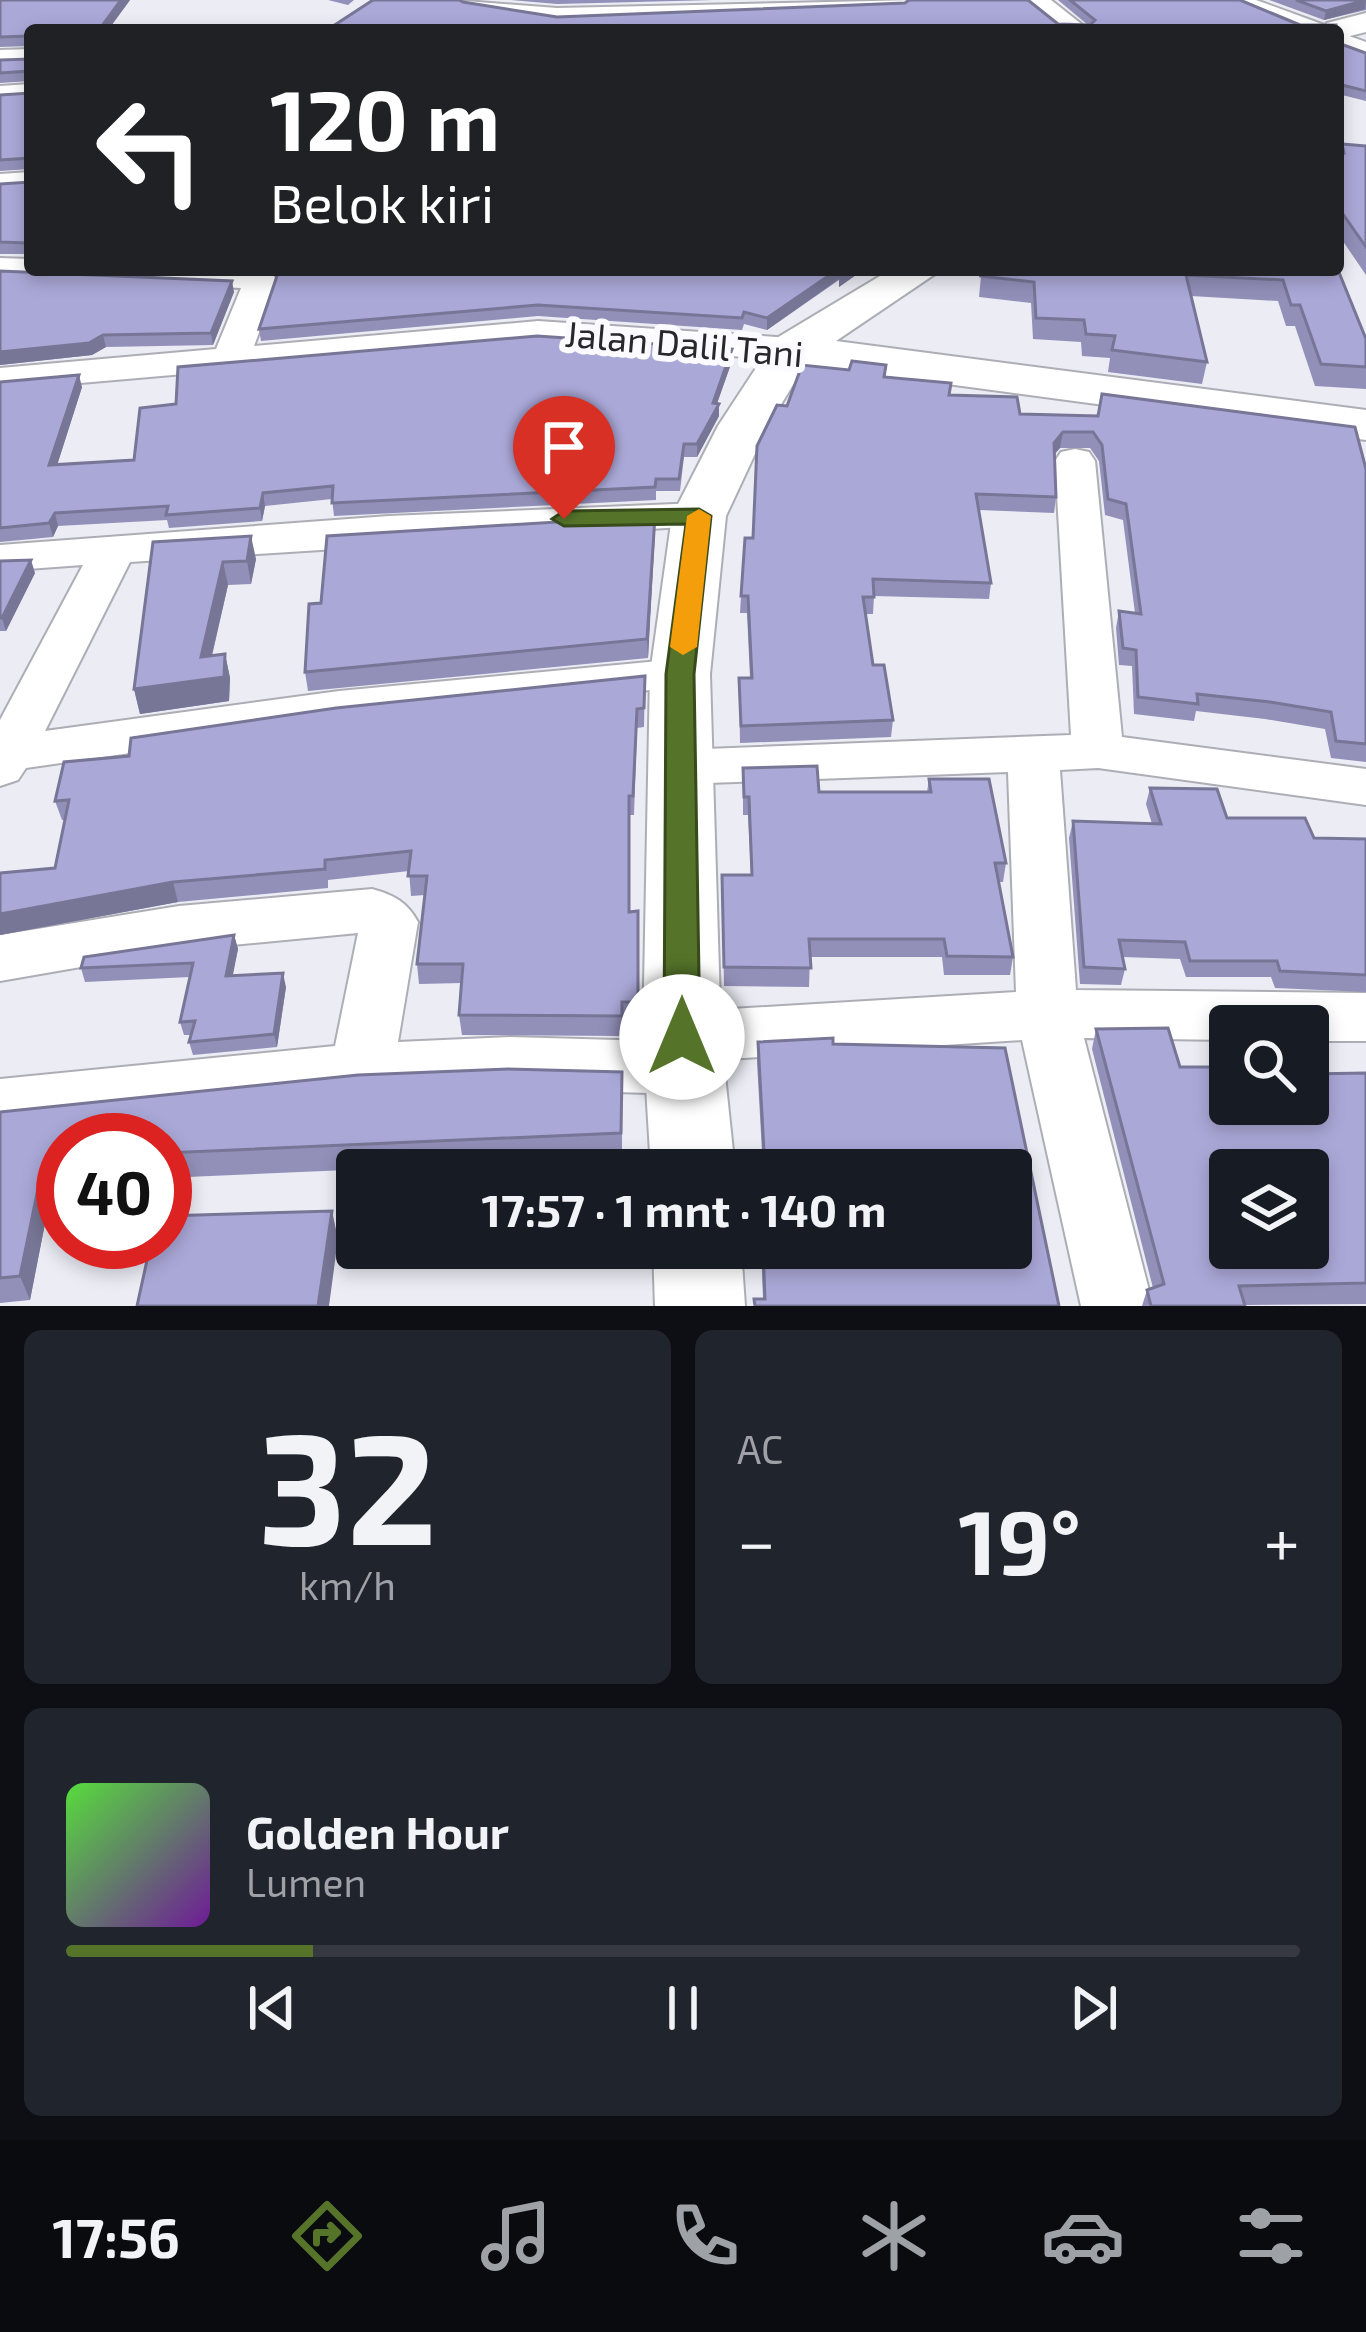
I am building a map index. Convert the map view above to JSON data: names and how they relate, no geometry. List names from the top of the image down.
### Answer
{
  "streets": {
    "street": ["Jalan Dalil Tani"]
  },
  "page": {
    "turn": ["120 m", "Belok kiri"],
    "limit": "40",
    "trip": "17:57 · 1 mnt · 140 m",
    "tile": [
      ["32", "km/h"],
      "AC"
    ],
    "heat": ["−", "19°", "+"],
    "song": ["Golden Hour", "Lumen"],
    "tabs": "17:56"
  }
}
